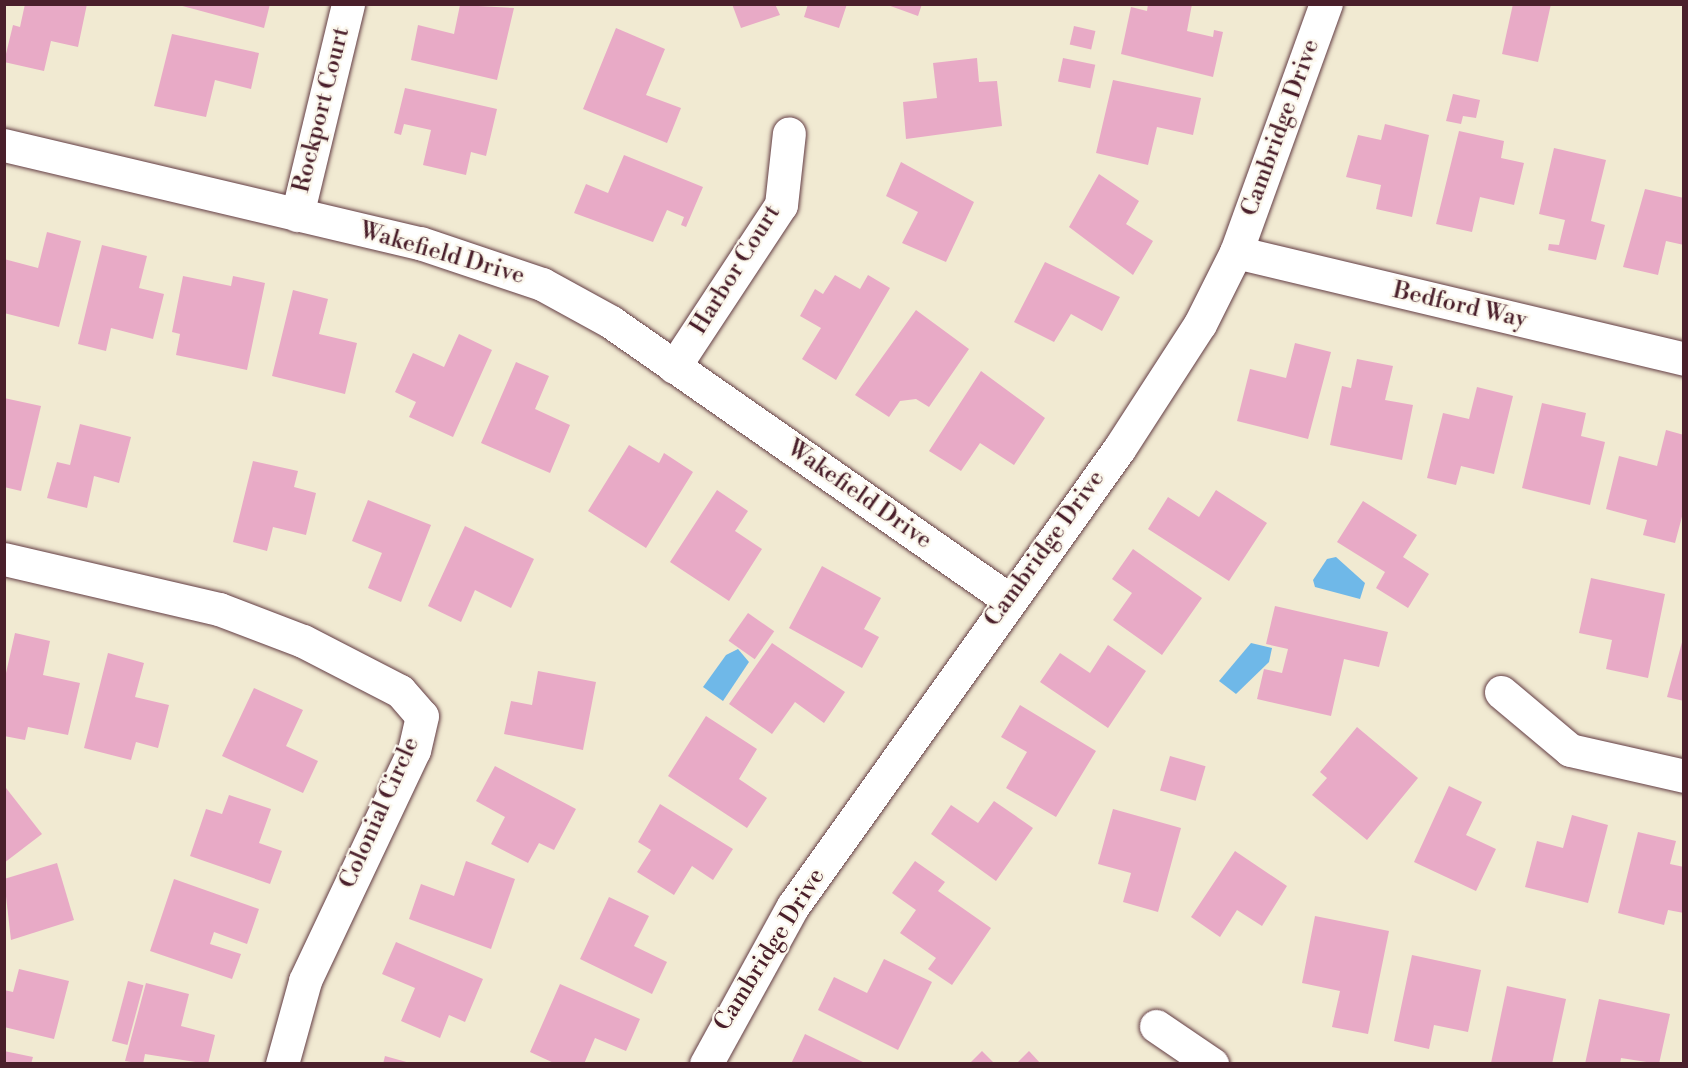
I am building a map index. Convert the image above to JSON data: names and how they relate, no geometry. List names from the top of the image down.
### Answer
{
  "streets": {
    "street": [
      "Rockport Court",
      "Cambridge Drive",
      "Wakefield Drive",
      "Harbor Court",
      "Bedford Way",
      "Colonial Circle"
    ]
  },
  "crossings": [
    ["Rockport Court", "Wakefield Drive"],
    ["Cambridge Drive", "Wakefield Drive"],
    ["Cambridge Drive", "Bedford Way"],
    ["Wakefield Drive", "Harbor Court"]
  ]
}
